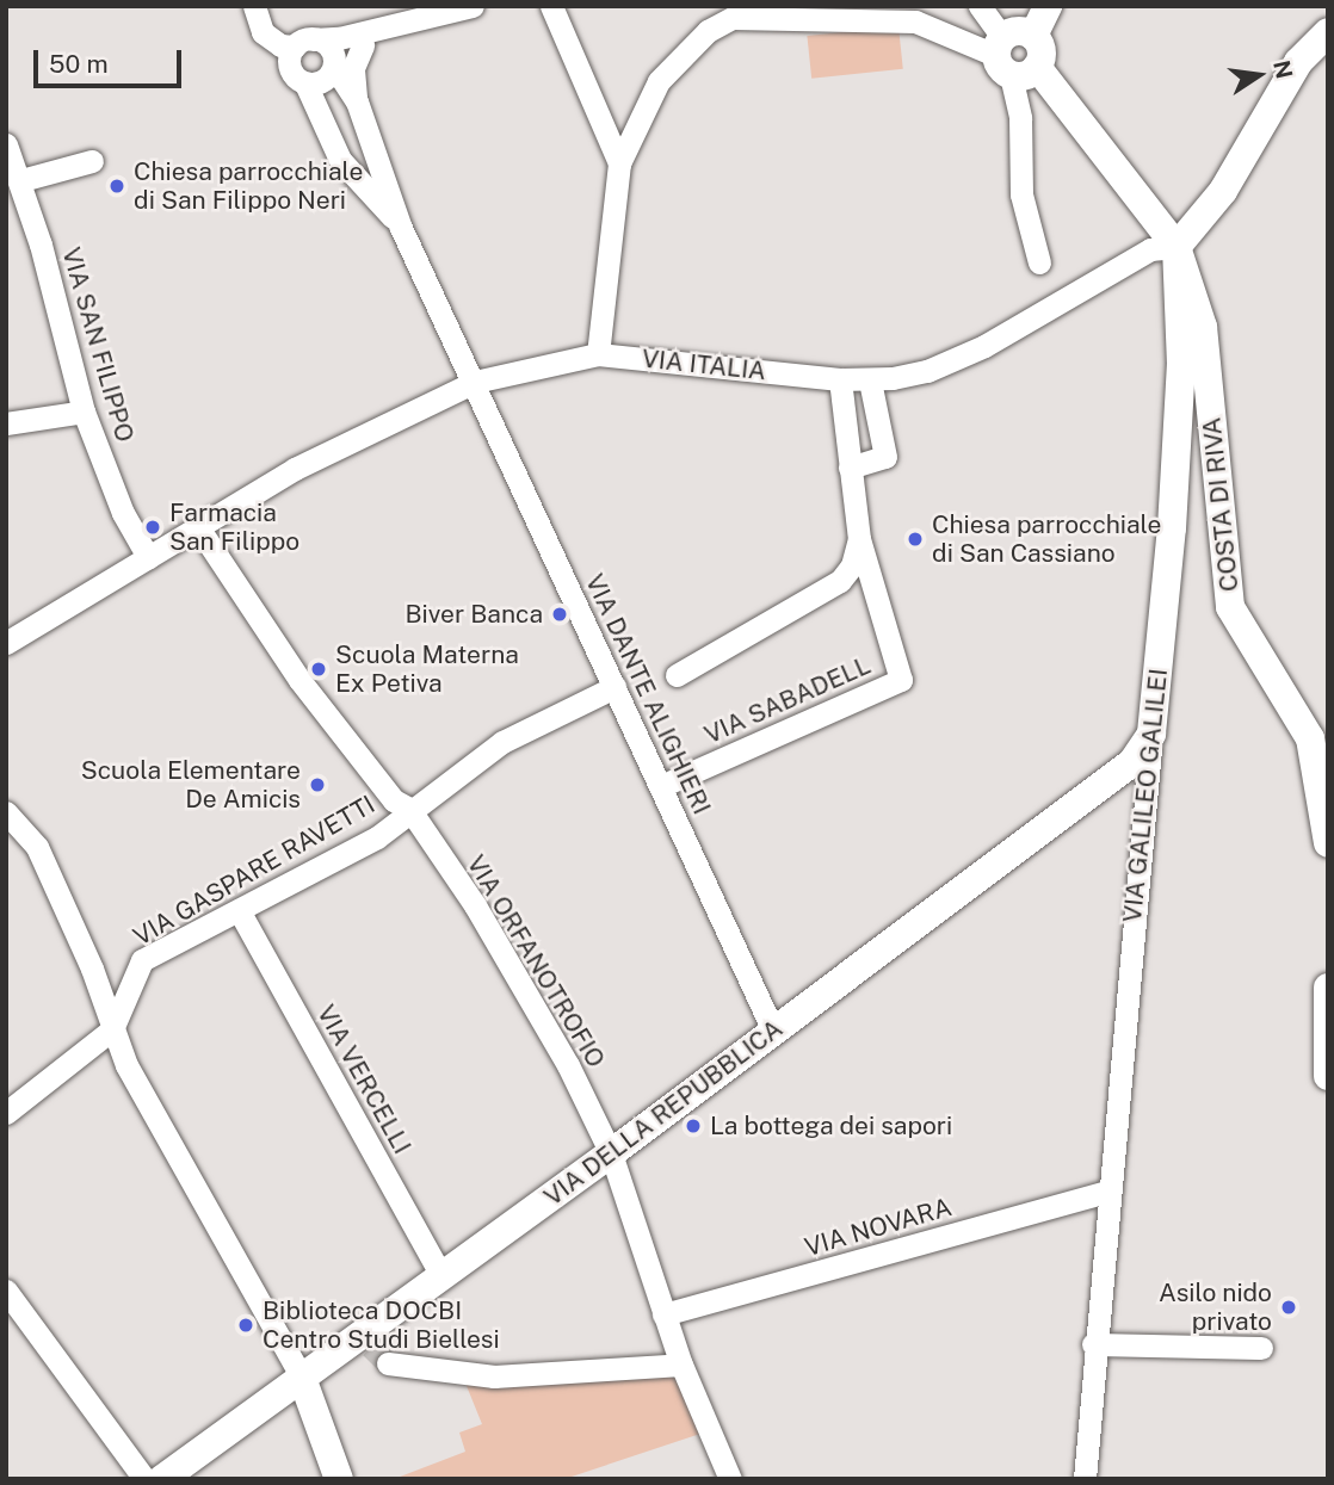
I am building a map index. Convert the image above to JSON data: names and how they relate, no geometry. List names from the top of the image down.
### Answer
{
  "streets": {
    "street": [
      "VIA SAN FILIPPO",
      "VIA ITALIA",
      "COSTA DI RIVA",
      "VIA DANTE ALIGHIERI",
      "VIA SABADELL",
      "VIA GALILEO GALILEI",
      "VIA GASPARE RAVETTI",
      "VIA ORFANOTROFIO",
      "VIA VERCELLI",
      "VIA DELLA REPUBBLICA",
      "VIA NOVARA"
    ]
  },
  "crossings": [
    ["VIA SAN FILIPPO", "VIA ITALIA"],
    ["VIA ITALIA", "COSTA DI RIVA"],
    ["VIA ITALIA", "VIA DANTE ALIGHIERI"],
    ["VIA ITALIA", "VIA GALILEO GALILEI"],
    ["VIA ITALIA", "VIA ORFANOTROFIO"],
    ["COSTA DI RIVA", "VIA GALILEO GALILEI"],
    ["VIA DANTE ALIGHIERI", "VIA SABADELL"],
    ["VIA DANTE ALIGHIERI", "VIA GASPARE RAVETTI"],
    ["VIA DANTE ALIGHIERI", "VIA DELLA REPUBBLICA"],
    ["VIA GALILEO GALILEI", "VIA DELLA REPUBBLICA"],
    ["VIA GALILEO GALILEI", "VIA NOVARA"],
    ["VIA GASPARE RAVETTI", "VIA ORFANOTROFIO"],
    ["VIA GASPARE RAVETTI", "VIA VERCELLI"],
    ["VIA ORFANOTROFIO", "VIA DELLA REPUBBLICA"],
    ["VIA ORFANOTROFIO", "VIA NOVARA"],
    ["VIA VERCELLI", "VIA DELLA REPUBBLICA"]
  ],
  "places": [
    "Chiesa parrocchiale di San Filippo Neri",
    "Farmacia San Filippo",
    "Chiesa parrocchiale di San Cassiano",
    "Biver Banca",
    "Scuola Materna Ex Petiva",
    "Scuola Elementare De Amicis",
    "La bottega dei sapori",
    "Asilo nido privato",
    "Biblioteca DOCBI Centro Studi Biellesi"
  ],
  "scale_bar": "50 m",
  "north": "right"
}
